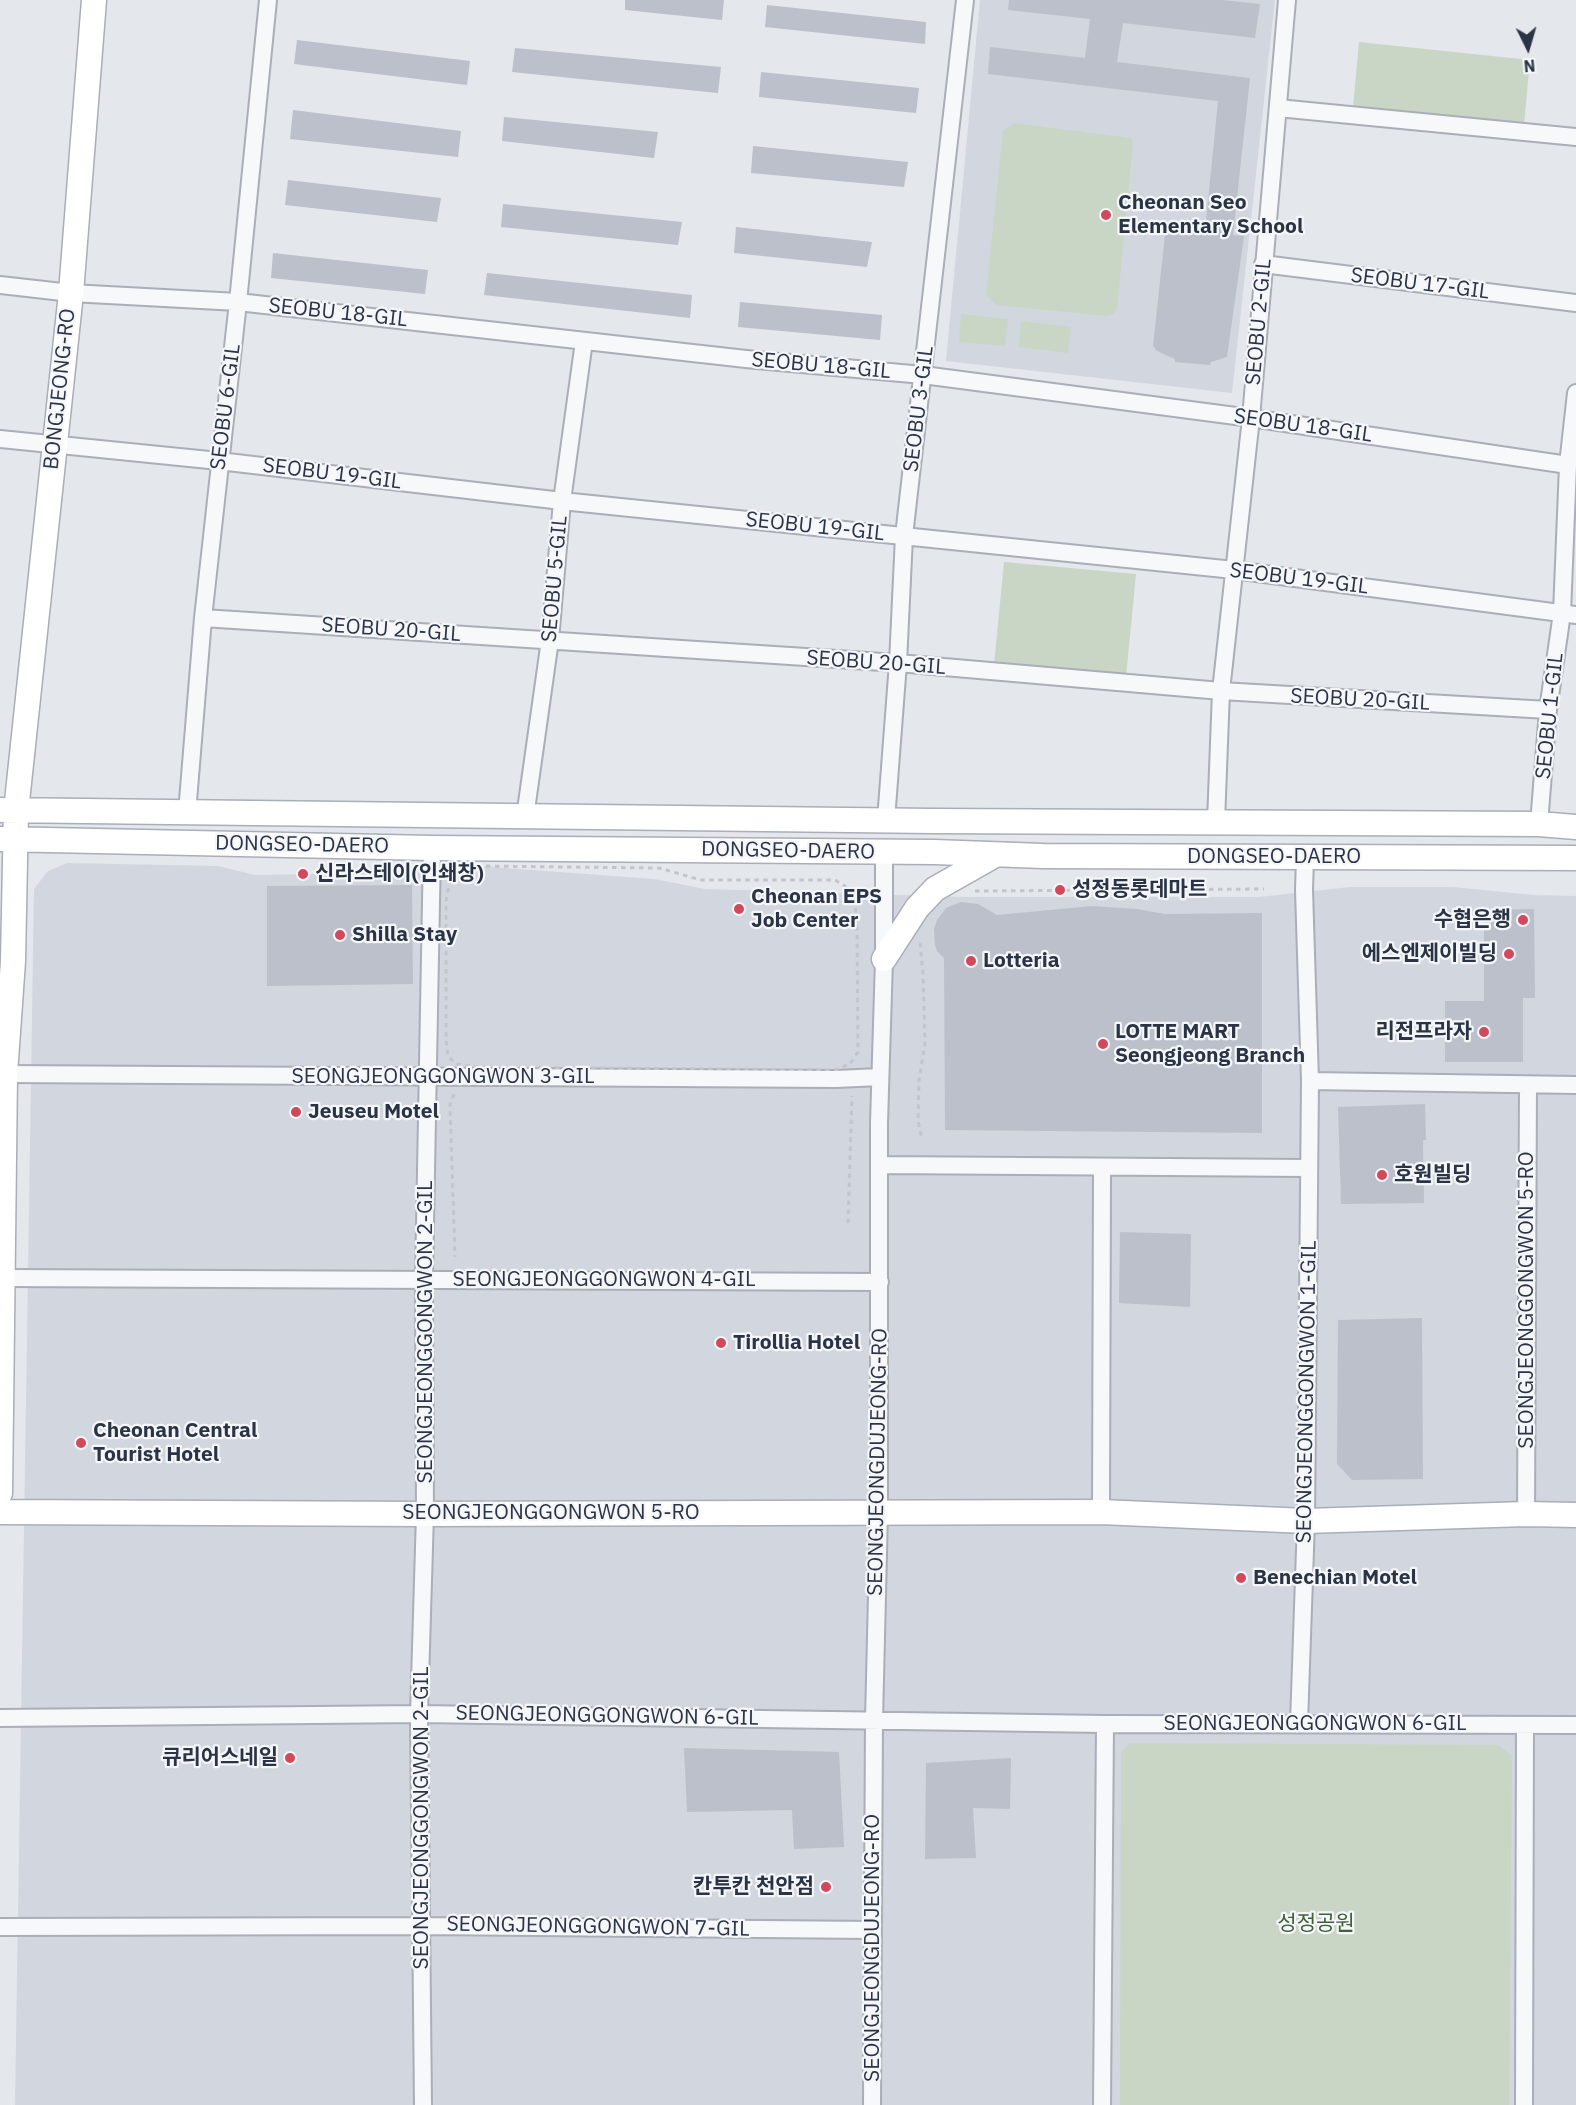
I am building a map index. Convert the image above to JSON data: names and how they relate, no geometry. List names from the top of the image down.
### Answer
{
  "streets": {
    "street": [
      "SEOBU 17-GIL",
      "SEOBU 18-GIL",
      "SEOBU 2-GIL",
      "BONGJEONG-RO",
      "SEOBU 6-GIL",
      "SEOBU 3-GIL",
      "SEOBU 19-GIL",
      "SEOBU 5-GIL",
      "SEOBU 20-GIL",
      "SEOBU 1-GIL",
      "DONGSEO-DAERO",
      "SEONGJEONGGONGWON 3-GIL",
      "SEONGJEONGGONGWON 4-GIL",
      "SEONGJEONGGONGWON 5-RO",
      "SEONGJEONGGONGWON 2-GIL",
      "SEONGJEONGGONGWON 1-GIL",
      "SEONGJEONGDUJEONG-RO",
      "SEONGJEONGGONGWON 6-GIL",
      "SEONGJEONGGONGWON 7-GIL"
    ]
  },
  "crossings": [
    ["SEOBU 17-GIL", "SEOBU 2-GIL"],
    ["SEOBU 18-GIL", "SEOBU 2-GIL"],
    ["SEOBU 18-GIL", "BONGJEONG-RO"],
    ["SEOBU 18-GIL", "SEOBU 6-GIL"],
    ["SEOBU 18-GIL", "SEOBU 3-GIL"],
    ["SEOBU 18-GIL", "SEOBU 5-GIL"],
    ["SEOBU 18-GIL", "SEOBU 1-GIL"],
    ["SEOBU 2-GIL", "SEOBU 19-GIL"],
    ["SEOBU 2-GIL", "SEOBU 20-GIL"],
    ["SEOBU 2-GIL", "DONGSEO-DAERO"],
    ["BONGJEONG-RO", "SEOBU 19-GIL"],
    ["BONGJEONG-RO", "DONGSEO-DAERO"],
    ["BONGJEONG-RO", "SEONGJEONGGONGWON 3-GIL"],
    ["BONGJEONG-RO", "SEONGJEONGGONGWON 4-GIL"],
    ["SEOBU 6-GIL", "SEOBU 19-GIL"],
    ["SEOBU 6-GIL", "SEOBU 20-GIL"],
    ["SEOBU 6-GIL", "DONGSEO-DAERO"],
    ["SEOBU 3-GIL", "SEOBU 19-GIL"],
    ["SEOBU 3-GIL", "SEOBU 20-GIL"],
    ["SEOBU 3-GIL", "DONGSEO-DAERO"],
    ["SEOBU 3-GIL", "SEONGJEONGDUJEONG-RO"],
    ["SEOBU 19-GIL", "SEOBU 5-GIL"],
    ["SEOBU 19-GIL", "SEOBU 1-GIL"],
    ["SEOBU 5-GIL", "SEOBU 20-GIL"],
    ["SEOBU 5-GIL", "DONGSEO-DAERO"],
    ["SEOBU 20-GIL", "SEOBU 1-GIL"],
    ["SEOBU 1-GIL", "DONGSEO-DAERO"],
    ["DONGSEO-DAERO", "SEONGJEONGGONGWON 2-GIL"],
    ["DONGSEO-DAERO", "SEONGJEONGGONGWON 1-GIL"],
    ["DONGSEO-DAERO", "SEONGJEONGDUJEONG-RO"],
    ["SEONGJEONGGONGWON 3-GIL", "SEONGJEONGGONGWON 2-GIL"],
    ["SEONGJEONGGONGWON 3-GIL", "SEONGJEONGDUJEONG-RO"],
    ["SEONGJEONGGONGWON 4-GIL", "SEONGJEONGGONGWON 2-GIL"],
    ["SEONGJEONGGONGWON 4-GIL", "SEONGJEONGDUJEONG-RO"],
    ["SEONGJEONGGONGWON 5-RO", "SEONGJEONGGONGWON 2-GIL"],
    ["SEONGJEONGGONGWON 5-RO", "SEONGJEONGGONGWON 1-GIL"],
    ["SEONGJEONGGONGWON 5-RO", "SEONGJEONGDUJEONG-RO"],
    ["SEONGJEONGGONGWON 2-GIL", "SEONGJEONGGONGWON 6-GIL"],
    ["SEONGJEONGGONGWON 2-GIL", "SEONGJEONGGONGWON 7-GIL"],
    ["SEONGJEONGGONGWON 1-GIL", "SEONGJEONGGONGWON 6-GIL"],
    ["SEONGJEONGDUJEONG-RO", "SEONGJEONGGONGWON 6-GIL"],
    ["SEONGJEONGDUJEONG-RO", "SEONGJEONGGONGWON 7-GIL"]
  ],
  "parks": ["성정공원"],
  "places": [
    "Cheonan Seo Elementary School",
    "신라스테이(인쇄창)",
    "성정동롯데마트",
    "Cheonan EPS Job Center",
    "수협은행",
    "Shilla Stay",
    "에스엔제이빌딩",
    "Lotteria",
    "리전프라자",
    "LOTTE MART Seongjeong Branch",
    "Jeuseu Motel",
    "호원빌딩",
    "Tirollia Hotel",
    "Cheonan Central Tourist Hotel",
    "Benechian Motel",
    "큐리어스네일",
    "칸투칸 천안점"
  ],
  "north": "bottom"
}
